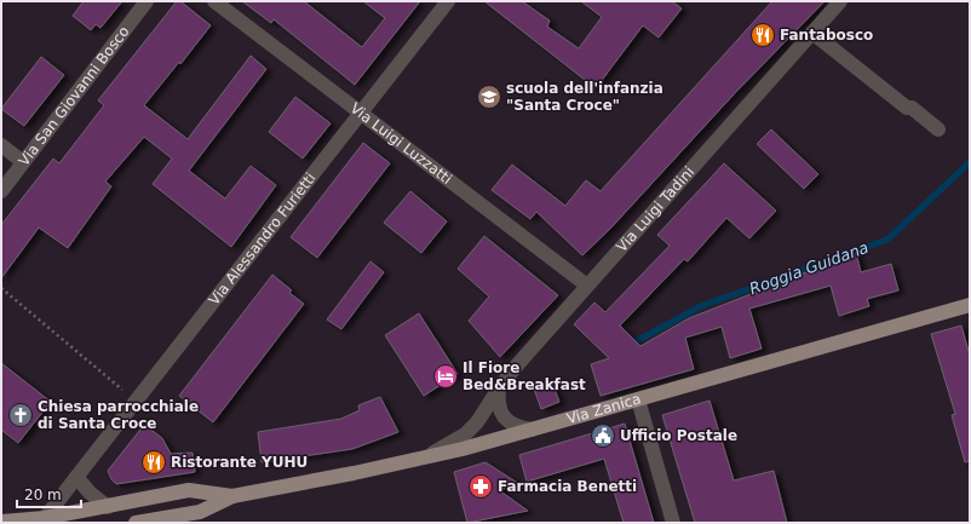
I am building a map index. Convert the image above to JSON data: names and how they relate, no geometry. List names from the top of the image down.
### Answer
{
  "streets": {
    "main road": ["Via Zanica"],
    "street": [
      "Via San Giovanni Bosco",
      "Via Luigi Luzzatti",
      "Via Luigi Tadini",
      "Via Alessandro Furietti"
    ]
  },
  "crossings": [
    ["Via Luigi Luzzatti", "Via Luigi Tadini"],
    ["Via Luigi Luzzatti", "Via Alessandro Furietti"],
    ["Via Luigi Tadini", "Via Zanica"],
    ["Via Alessandro Furietti", "Via Zanica"]
  ],
  "water": ["Roggia Guidana"],
  "places": {
    "restaurant": ["Fantabosco", "Ristorante YUHU"],
    "school or university": ["scuola dell'infanzia \"Santa Croce\""],
    "hotel": ["Il Fiore Bed&Breakfast"],
    "church": ["Chiesa parrocchiale di Santa Croce"],
    "public building": ["Ufficio Postale"],
    "pharmacy": ["Farmacia Benetti"]
  },
  "scale_bar": "20 m"
}
